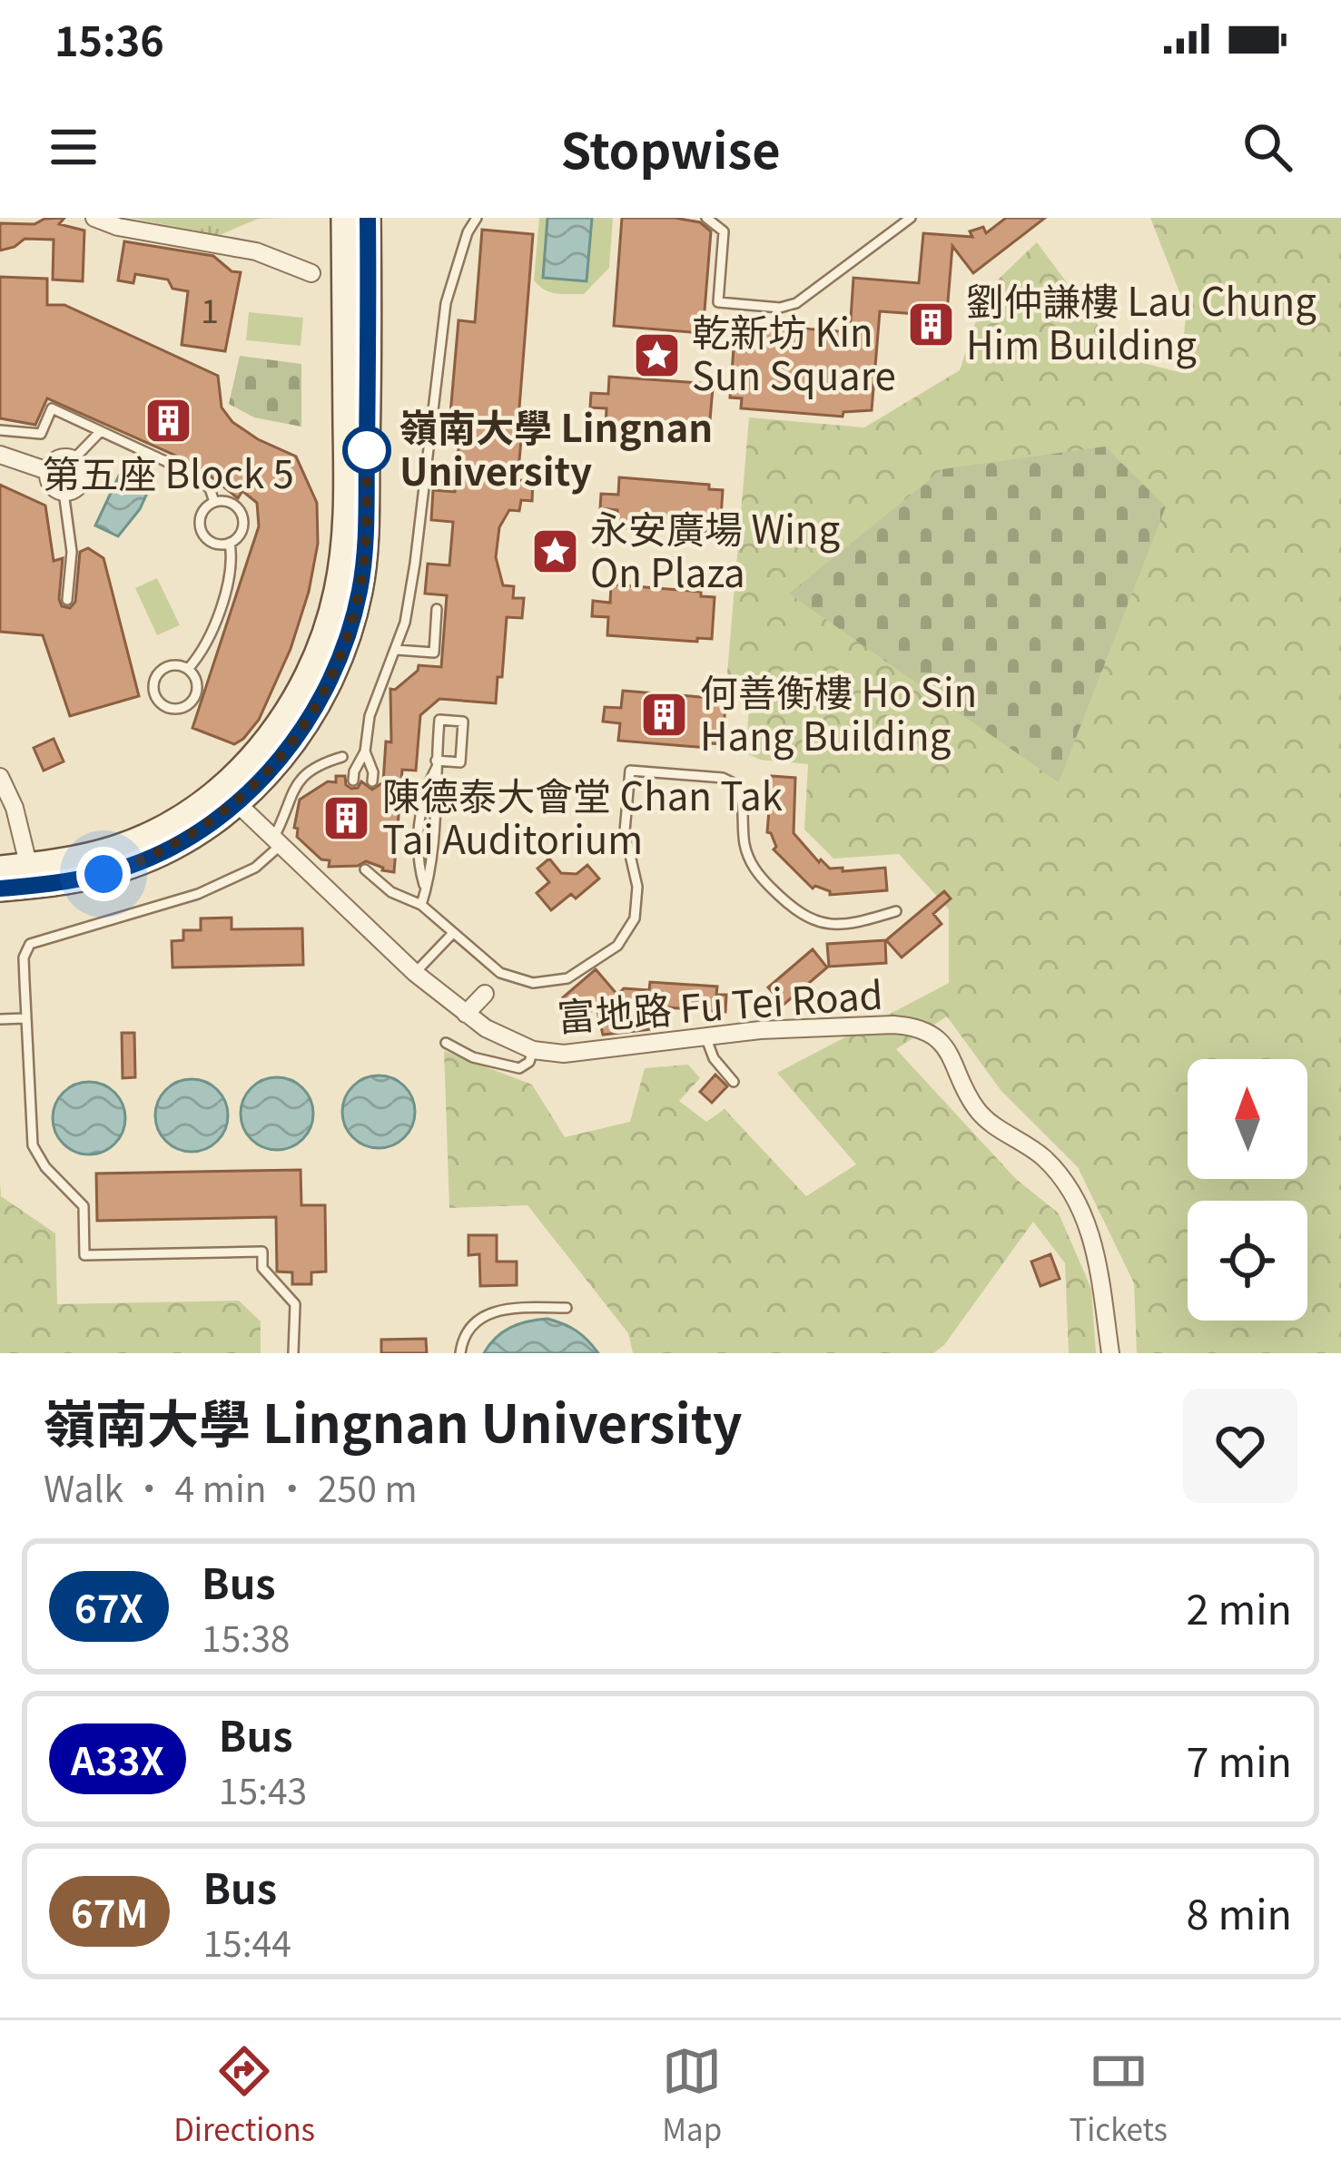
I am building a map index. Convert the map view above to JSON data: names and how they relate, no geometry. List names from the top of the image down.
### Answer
{
  "streets": {
    "street": ["富地路 Fu Tei Road"]
  },
  "places": {
    "building": [
      "劉仲謙樓 Lau Chung Him Building",
      "第五座 Block 5",
      "何善衡樓 Ho Sin Hang Building",
      "陳德泰大會堂 Chan Tak Tai Auditorium"
    ],
    "place": ["乾新坊 Kin Sun Square", "永安廣場 Wing On Plaza"],
    "other": ["嶺南大學 Lingnan University"]
  },
  "lines": ["bus line 67X"],
  "house_numbers": ["1"],
  "north": "top",
  "page": {
    "status": "15:36",
    "header": "Stopwise",
    "heading": ["嶺南大學 Lingnan University", "Walk · 4 min · 250 m"],
    "list": [
      {
        "mark": "67X",
        "name": "Bus",
        "note": "15:38",
        "value": "2 min"
      },
      {
        "mark": "A33X",
        "name": "Bus",
        "note": "15:43",
        "value": "7 min"
      },
      {
        "mark": "67M",
        "name": "Bus",
        "note": "15:44",
        "value": "8 min"
      }
    ],
    "tabs": ["Directions", "Map", "Tickets"]
  }
}
